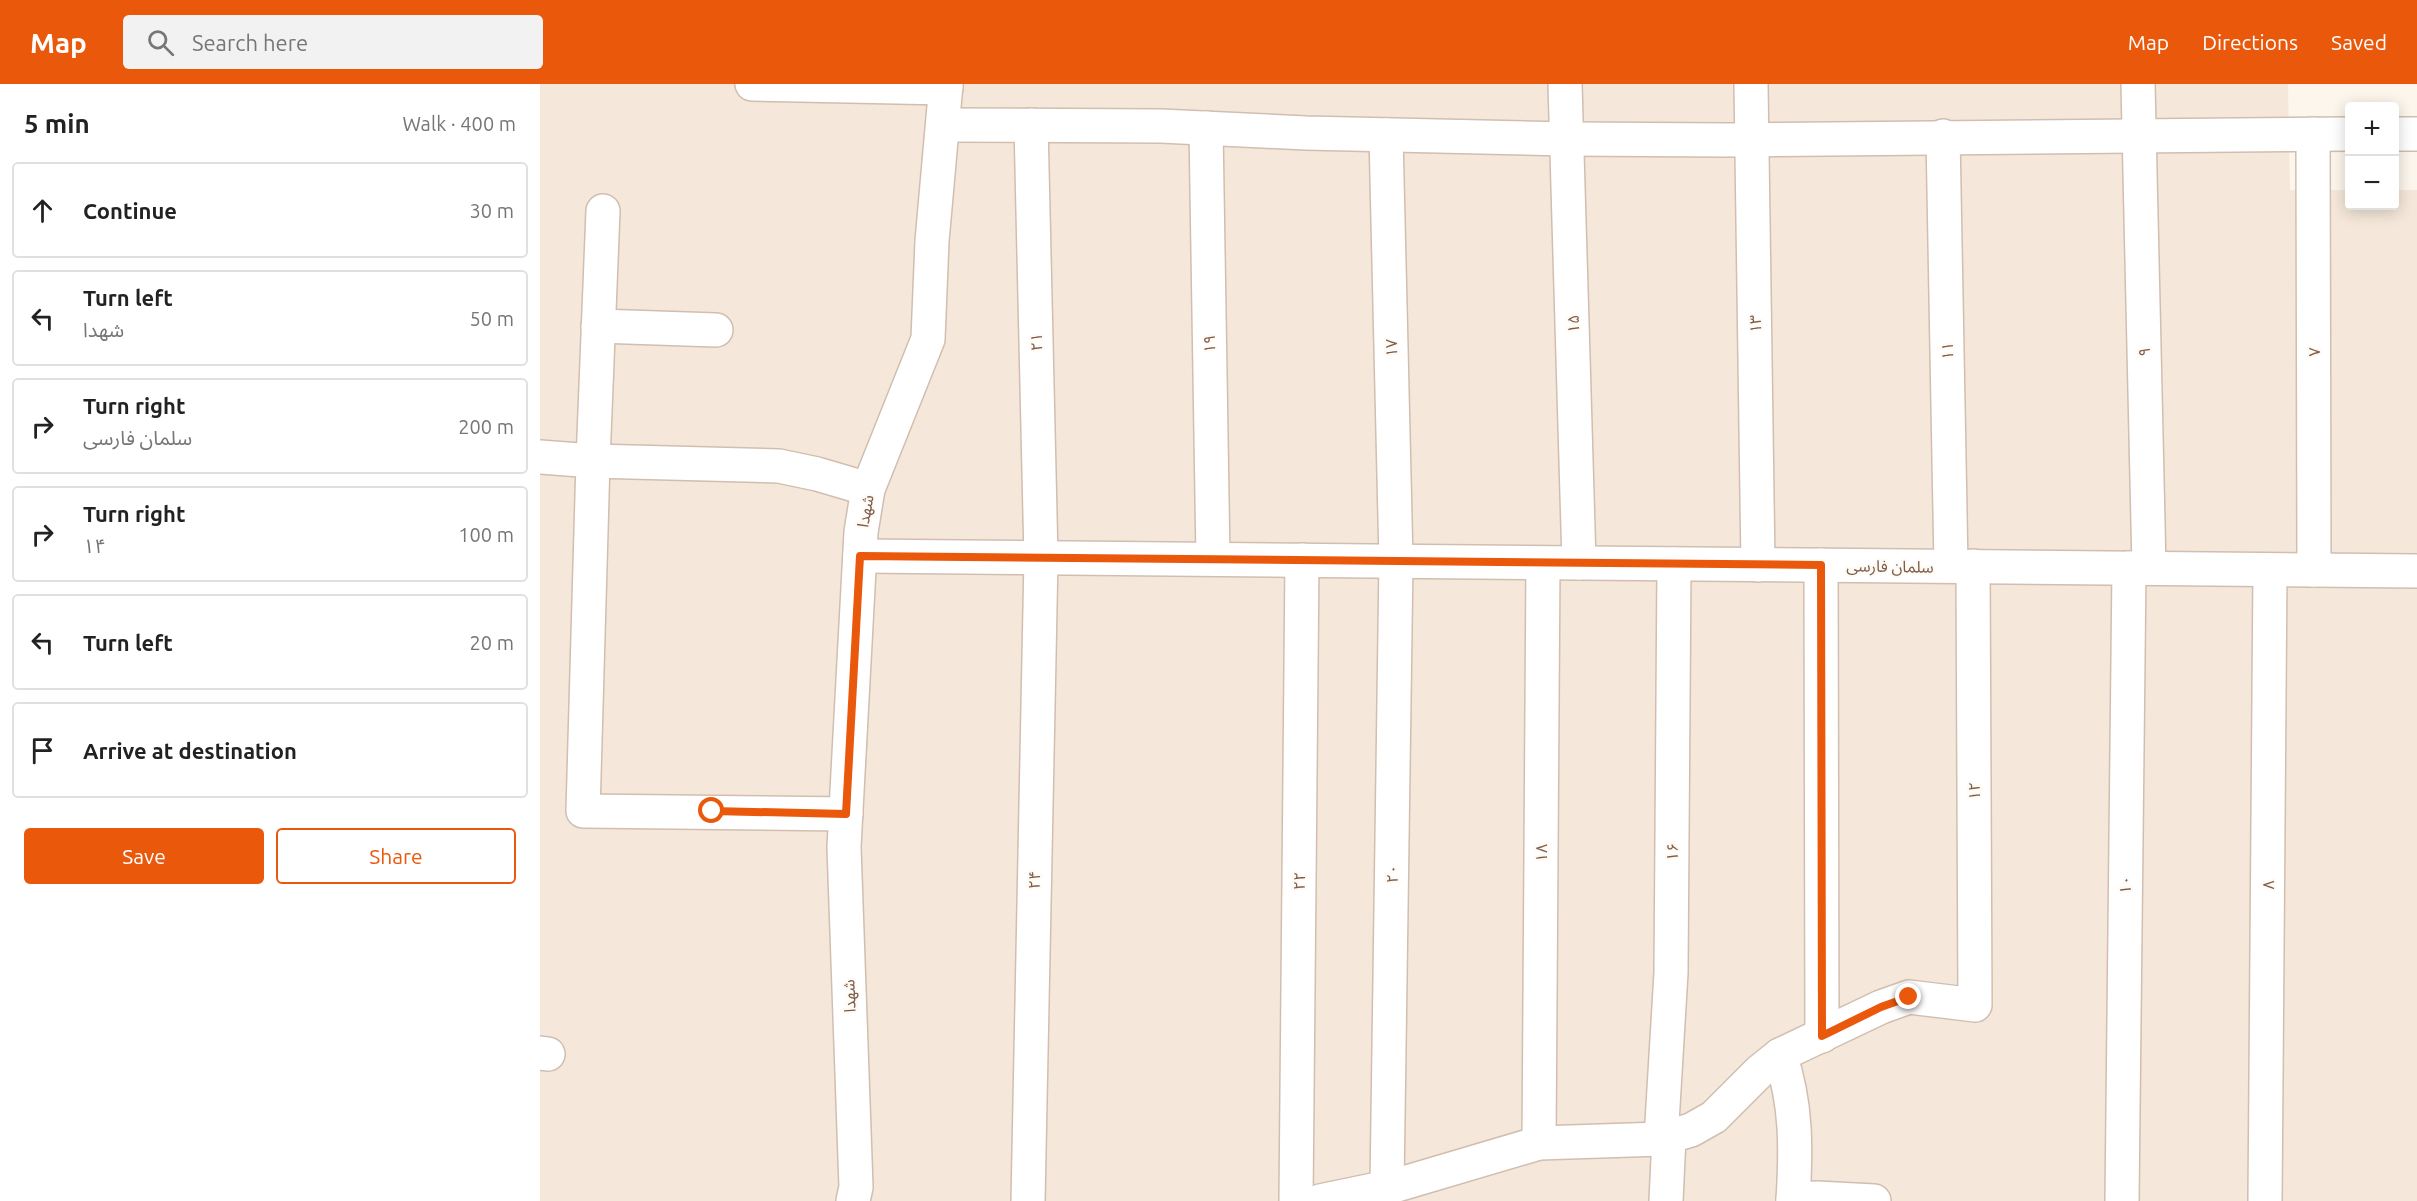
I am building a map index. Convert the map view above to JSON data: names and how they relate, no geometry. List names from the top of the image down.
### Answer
{
  "streets": {
    "street": [
      "۱۵",
      "۱۳",
      "۲۱",
      "۱۹",
      "۱۷",
      "۱۱",
      "۹",
      "۷",
      "شهدا",
      "سلمان فارسی",
      "۱۲",
      "۱۶",
      "۱۸",
      "۲۰",
      "۲۴",
      "۲۲",
      "۱۰",
      "۸"
    ]
  },
  "crossings": [
    ["۱۵", "سلمان فارسی"],
    ["۱۳", "سلمان فارسی"],
    ["۲۱", "سلمان فارسی"],
    ["۲۱", "۲۴"],
    ["۱۹", "سلمان فارسی"],
    ["۱۷", "سلمان فارسی"],
    ["۱۷", "۲۰"],
    ["۱۱", "سلمان فارسی"],
    ["۱۱", "۱۲"],
    ["۹", "سلمان فارسی"],
    ["۹", "۱۰"],
    ["۷", "سلمان فارسی"],
    ["شهدا", "سلمان فارسی"],
    ["سلمان فارسی", "۱۲"],
    ["سلمان فارسی", "۱۶"],
    ["سلمان فارسی", "۱۸"],
    ["سلمان فارسی", "۲۰"],
    ["سلمان فارسی", "۲۴"],
    ["سلمان فارسی", "۲۲"],
    ["سلمان فارسی", "۱۰"],
    ["سلمان فارسی", "۸"]
  ],
  "page": {
    "header": "Map",
    "search": "Search here",
    "nav": ["Map", "Directions", "Saved"],
    "heading": ["5 min", "Walk · 400 m"],
    "map_buttons": ["+", "−"],
    "list": [
      ["Continue", "30 m"],
      ["Turn left", "شهدا", "50 m"],
      ["Turn right", "سلمان فارسی", "200 m"],
      ["Turn right", "۱۴", "100 m"],
      ["Turn left", "20 m"],
      "Arrive at destination"
    ],
    "buttons": ["Save", "Share"]
  }
}
